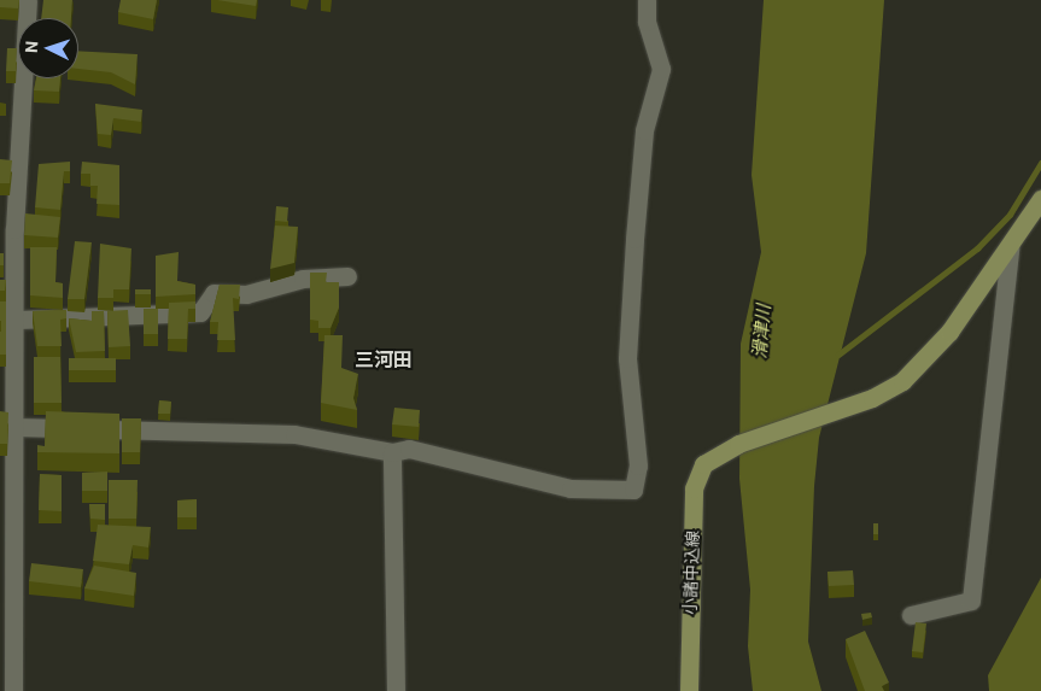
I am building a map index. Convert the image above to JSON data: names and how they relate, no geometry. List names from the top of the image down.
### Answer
{
  "streets": {
    "main road": ["小諸中込線"]
  },
  "districts": ["三河田"],
  "water": ["滑津川"],
  "north": "left"
}
